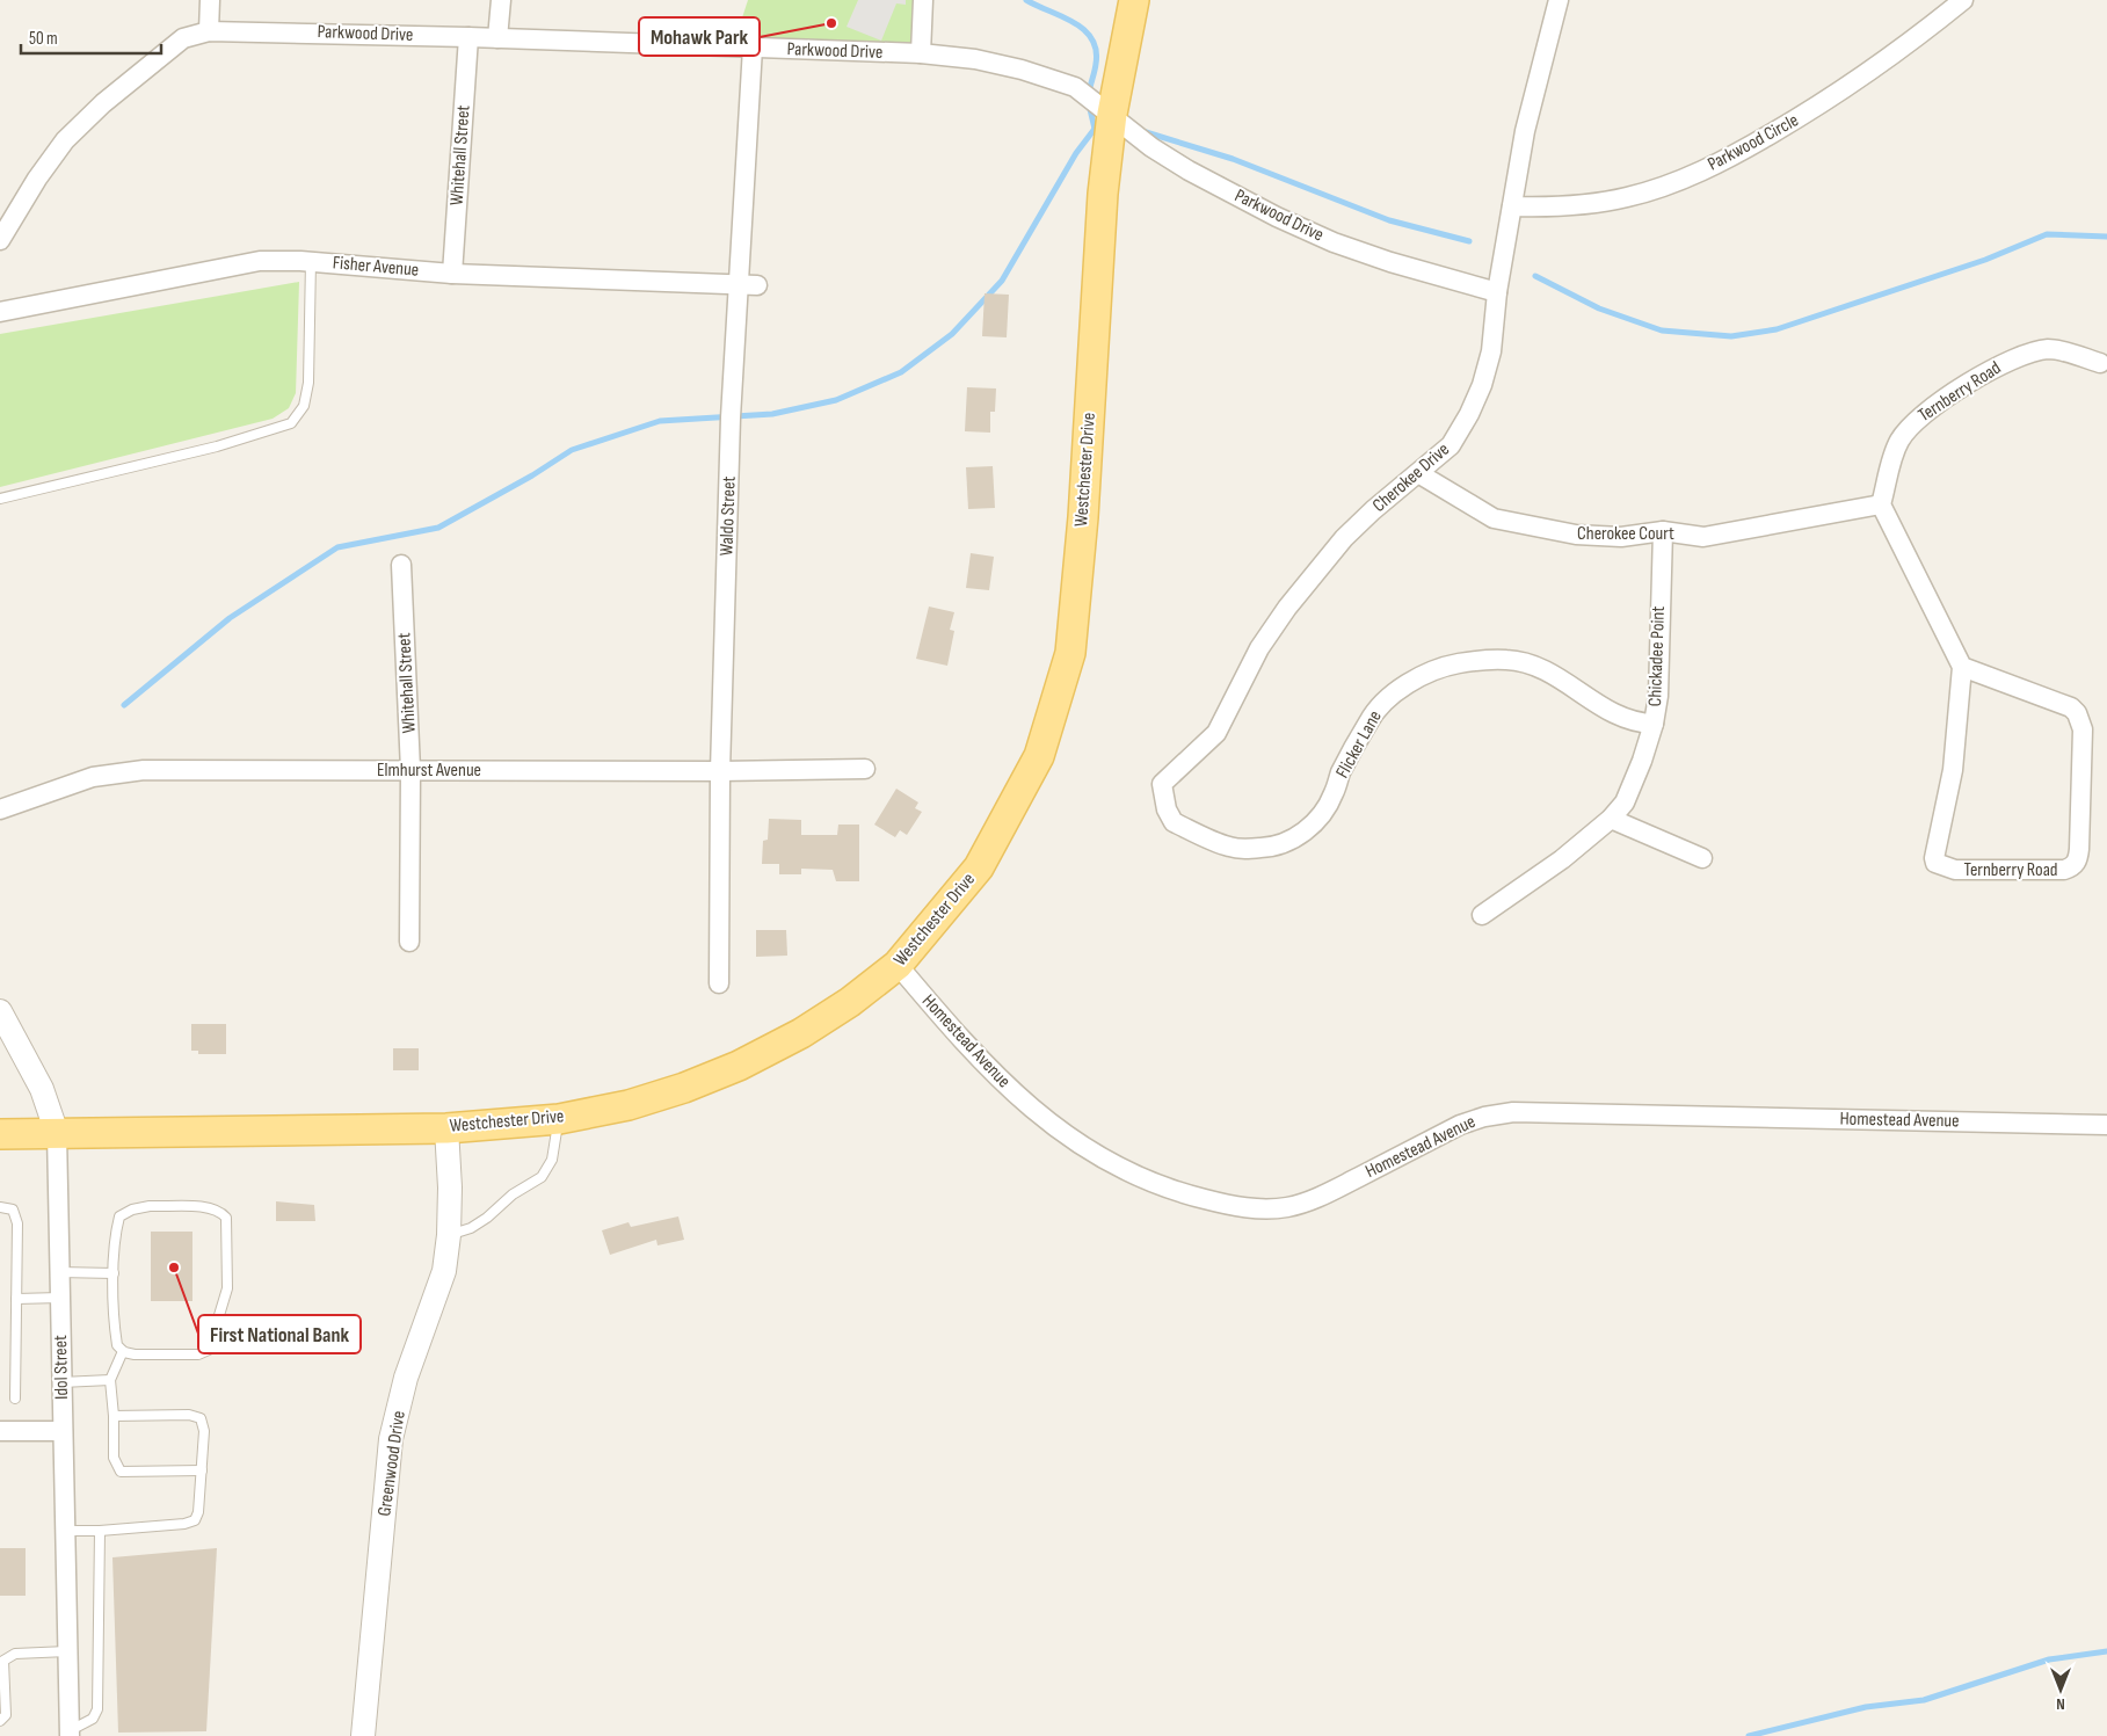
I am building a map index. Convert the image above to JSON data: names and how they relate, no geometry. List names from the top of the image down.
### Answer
{
  "streets": {
    "main road": ["Westchester Drive"],
    "street": [
      "Parkwood Drive",
      "Parkwood Circle",
      "Whitehall Street",
      "Fisher Avenue",
      "Ternberry Road",
      "Cherokee Drive",
      "Waldo Street",
      "Cherokee Court",
      "Chickadee Point",
      "Flicker Lane",
      "Elmhurst Avenue",
      "Homestead Avenue",
      "Idol Street",
      "Greenwood Drive"
    ]
  },
  "crossings": [
    ["Parkwood Drive", "Whitehall Street"],
    ["Parkwood Drive", "Westchester Drive"],
    ["Parkwood Drive", "Cherokee Drive"],
    ["Parkwood Drive", "Waldo Street"],
    ["Parkwood Circle", "Cherokee Drive"],
    ["Whitehall Street", "Fisher Avenue"],
    ["Whitehall Street", "Elmhurst Avenue"],
    ["Fisher Avenue", "Waldo Street"],
    ["Ternberry Road", "Cherokee Court"],
    ["Westchester Drive", "Homestead Avenue"],
    ["Westchester Drive", "Idol Street"],
    ["Westchester Drive", "Greenwood Drive"],
    ["Cherokee Drive", "Cherokee Court"],
    ["Cherokee Drive", "Flicker Lane"],
    ["Waldo Street", "Elmhurst Avenue"],
    ["Cherokee Court", "Chickadee Point"],
    ["Chickadee Point", "Flicker Lane"]
  ],
  "places": ["Mohawk Park", "First National Bank"],
  "scale_bar": "50 m",
  "north": "bottom"
}
